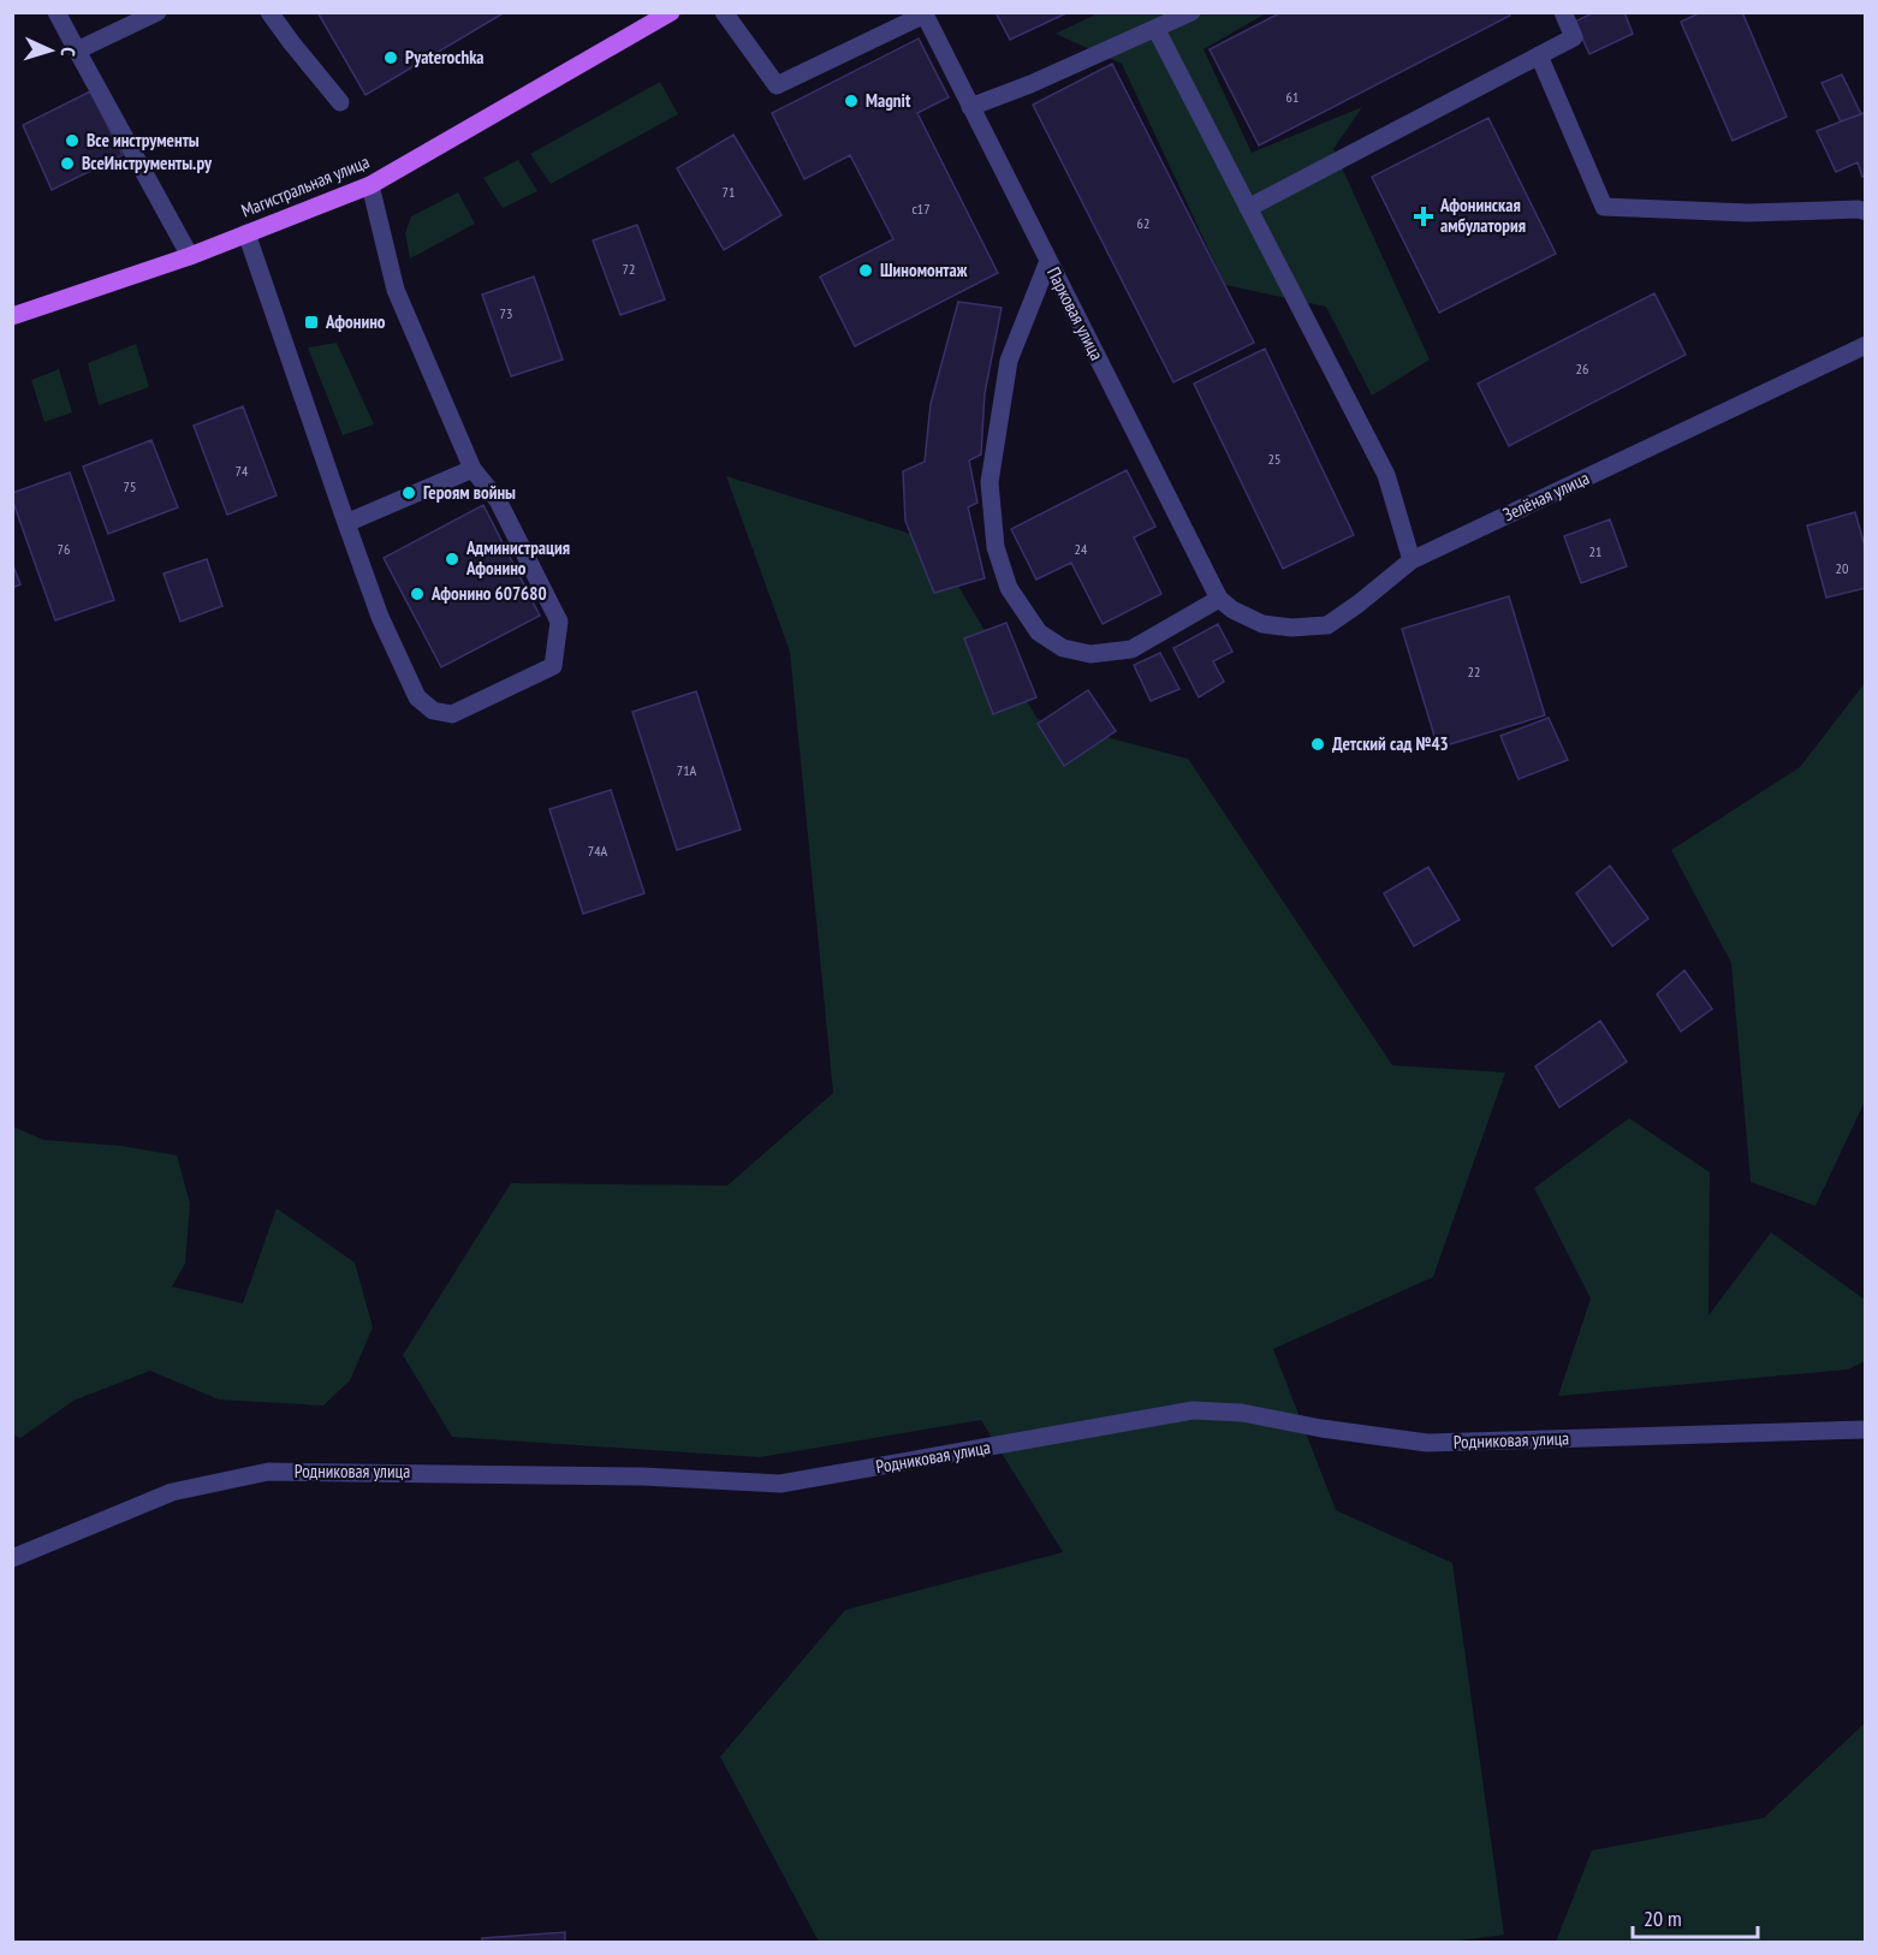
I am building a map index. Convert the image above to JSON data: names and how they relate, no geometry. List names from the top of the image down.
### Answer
{
  "streets": {
    "main road": ["Магистральная улица"],
    "street": ["Парковая улица", "Зелёная улица", "Родниковая улица"]
  },
  "crossings": [
    ["Парковая улица", "Зелёная улица"]
  ],
  "places": {
    "other": [
      "Pyaterochka",
      "Magnit",
      "Все инструменты",
      "ВсеИнструменты.ру",
      "Шиномонтаж",
      "Героям войны",
      "Администрация Афонино",
      "Афонино 607680",
      "Детский сад №43"
    ],
    "health": ["Афонинская амбулатория"],
    "transit": ["Афонино"]
  },
  "house_numbers": [
    "61",
    "71",
    "с17",
    "62",
    "72",
    "73",
    "26",
    "25",
    "74",
    "75",
    "76",
    "24",
    "21",
    "20",
    "22",
    "71А",
    "74А"
  ],
  "scale_bar": "20 m",
  "north": "right"
}
